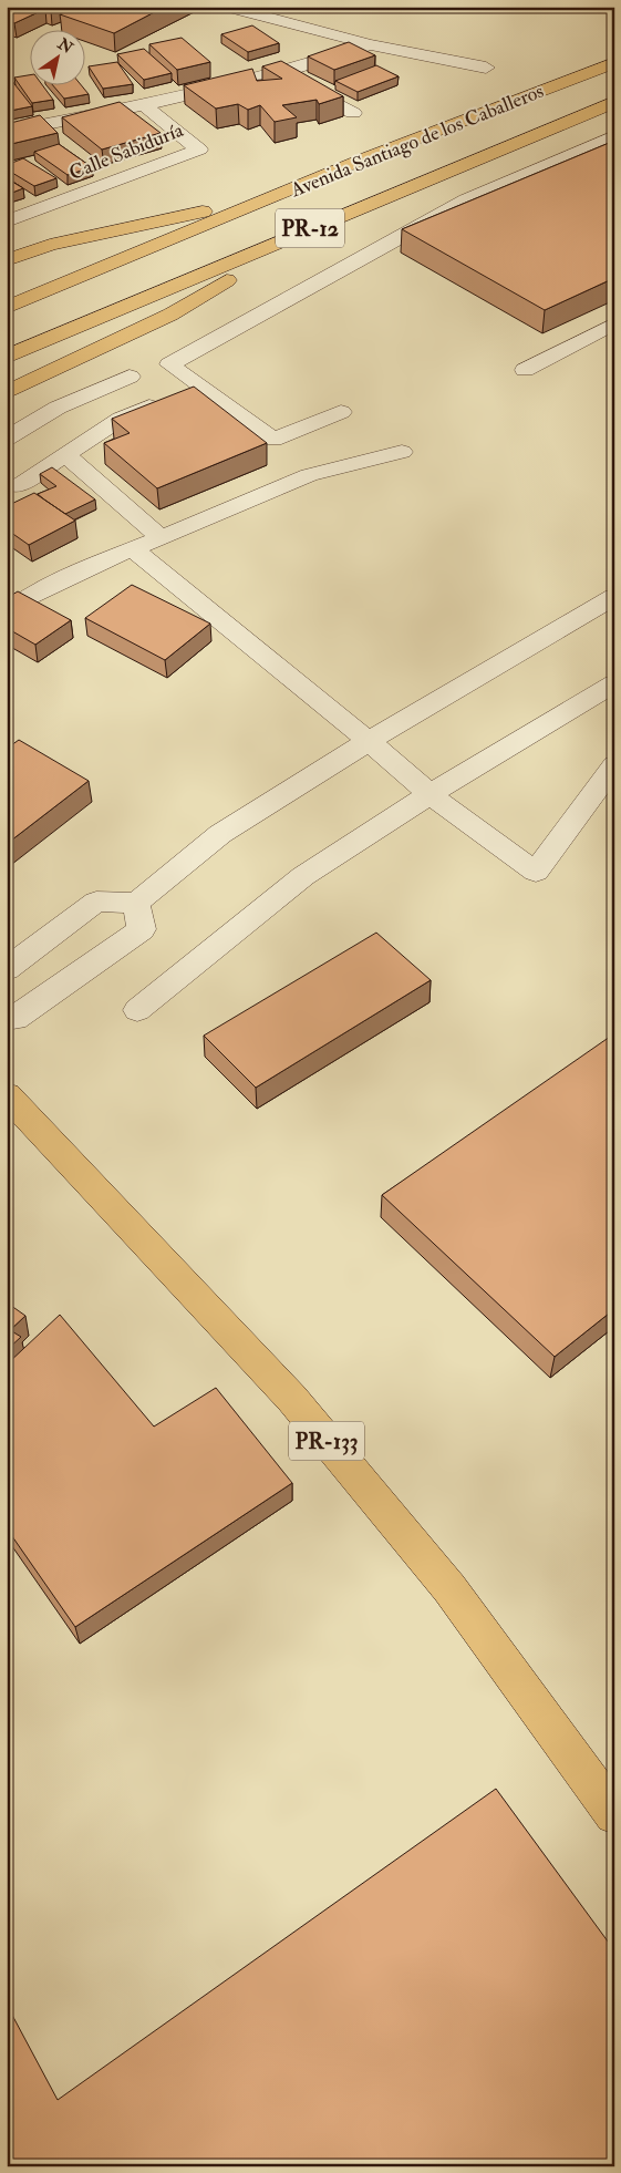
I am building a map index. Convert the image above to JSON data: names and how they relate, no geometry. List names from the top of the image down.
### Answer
{
  "streets": {
    "main road": ["Avenida Santiago de los Caballeros", "PR-12", "PR-133"],
    "street": ["Calle Sabiduría"]
  },
  "north": "top right"
}
